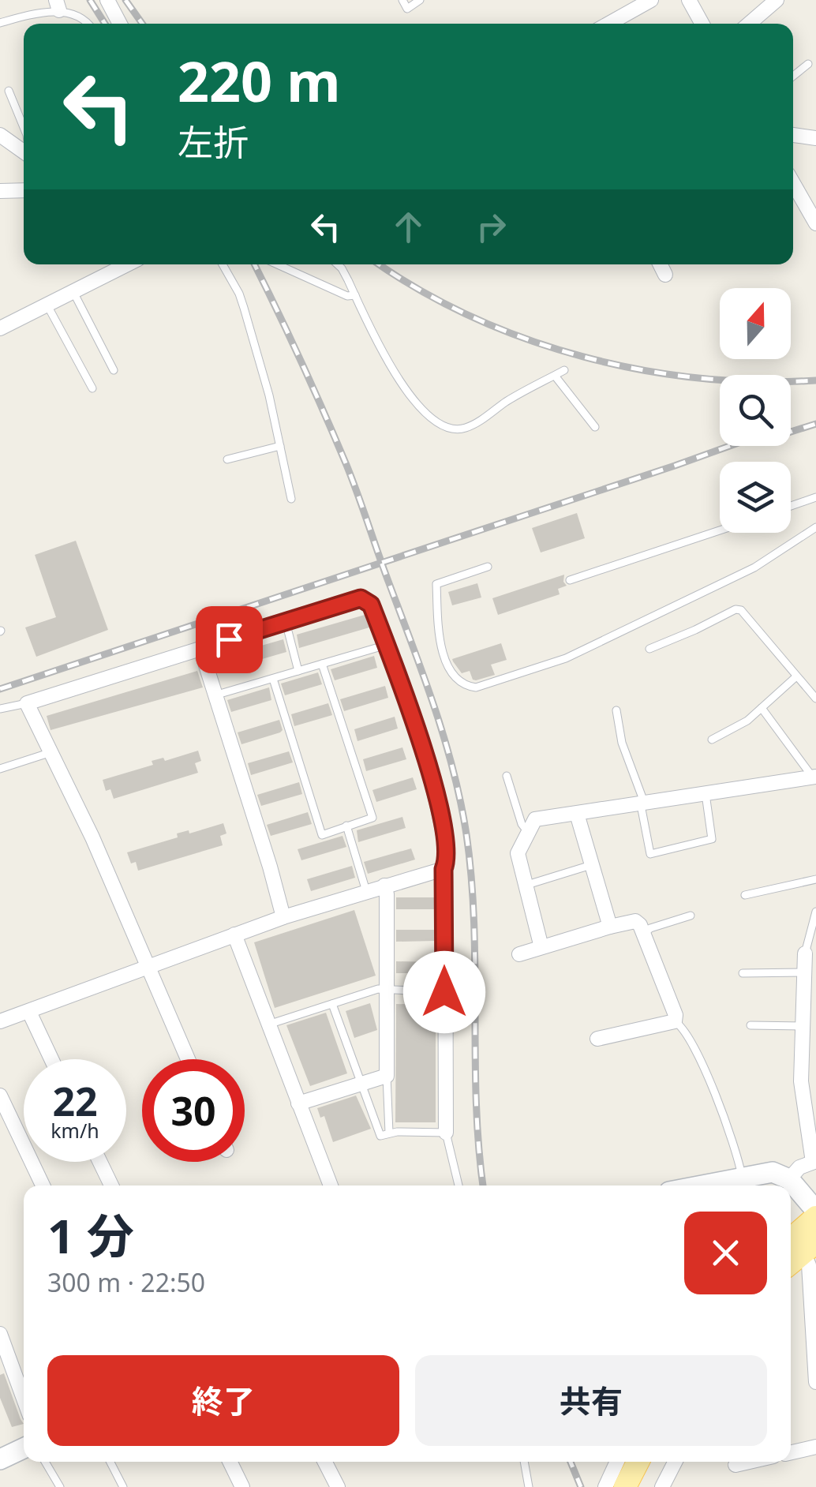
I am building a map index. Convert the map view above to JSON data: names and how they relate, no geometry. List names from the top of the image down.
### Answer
{
  "north": "top",
  "page": {
    "turn": ["220 m", "左折"],
    "speed": "22 km/h",
    "limit": "30",
    "heading": ["1 分", "300 m · 22:50"],
    "buttons": ["終了", "共有"]
  }
}
